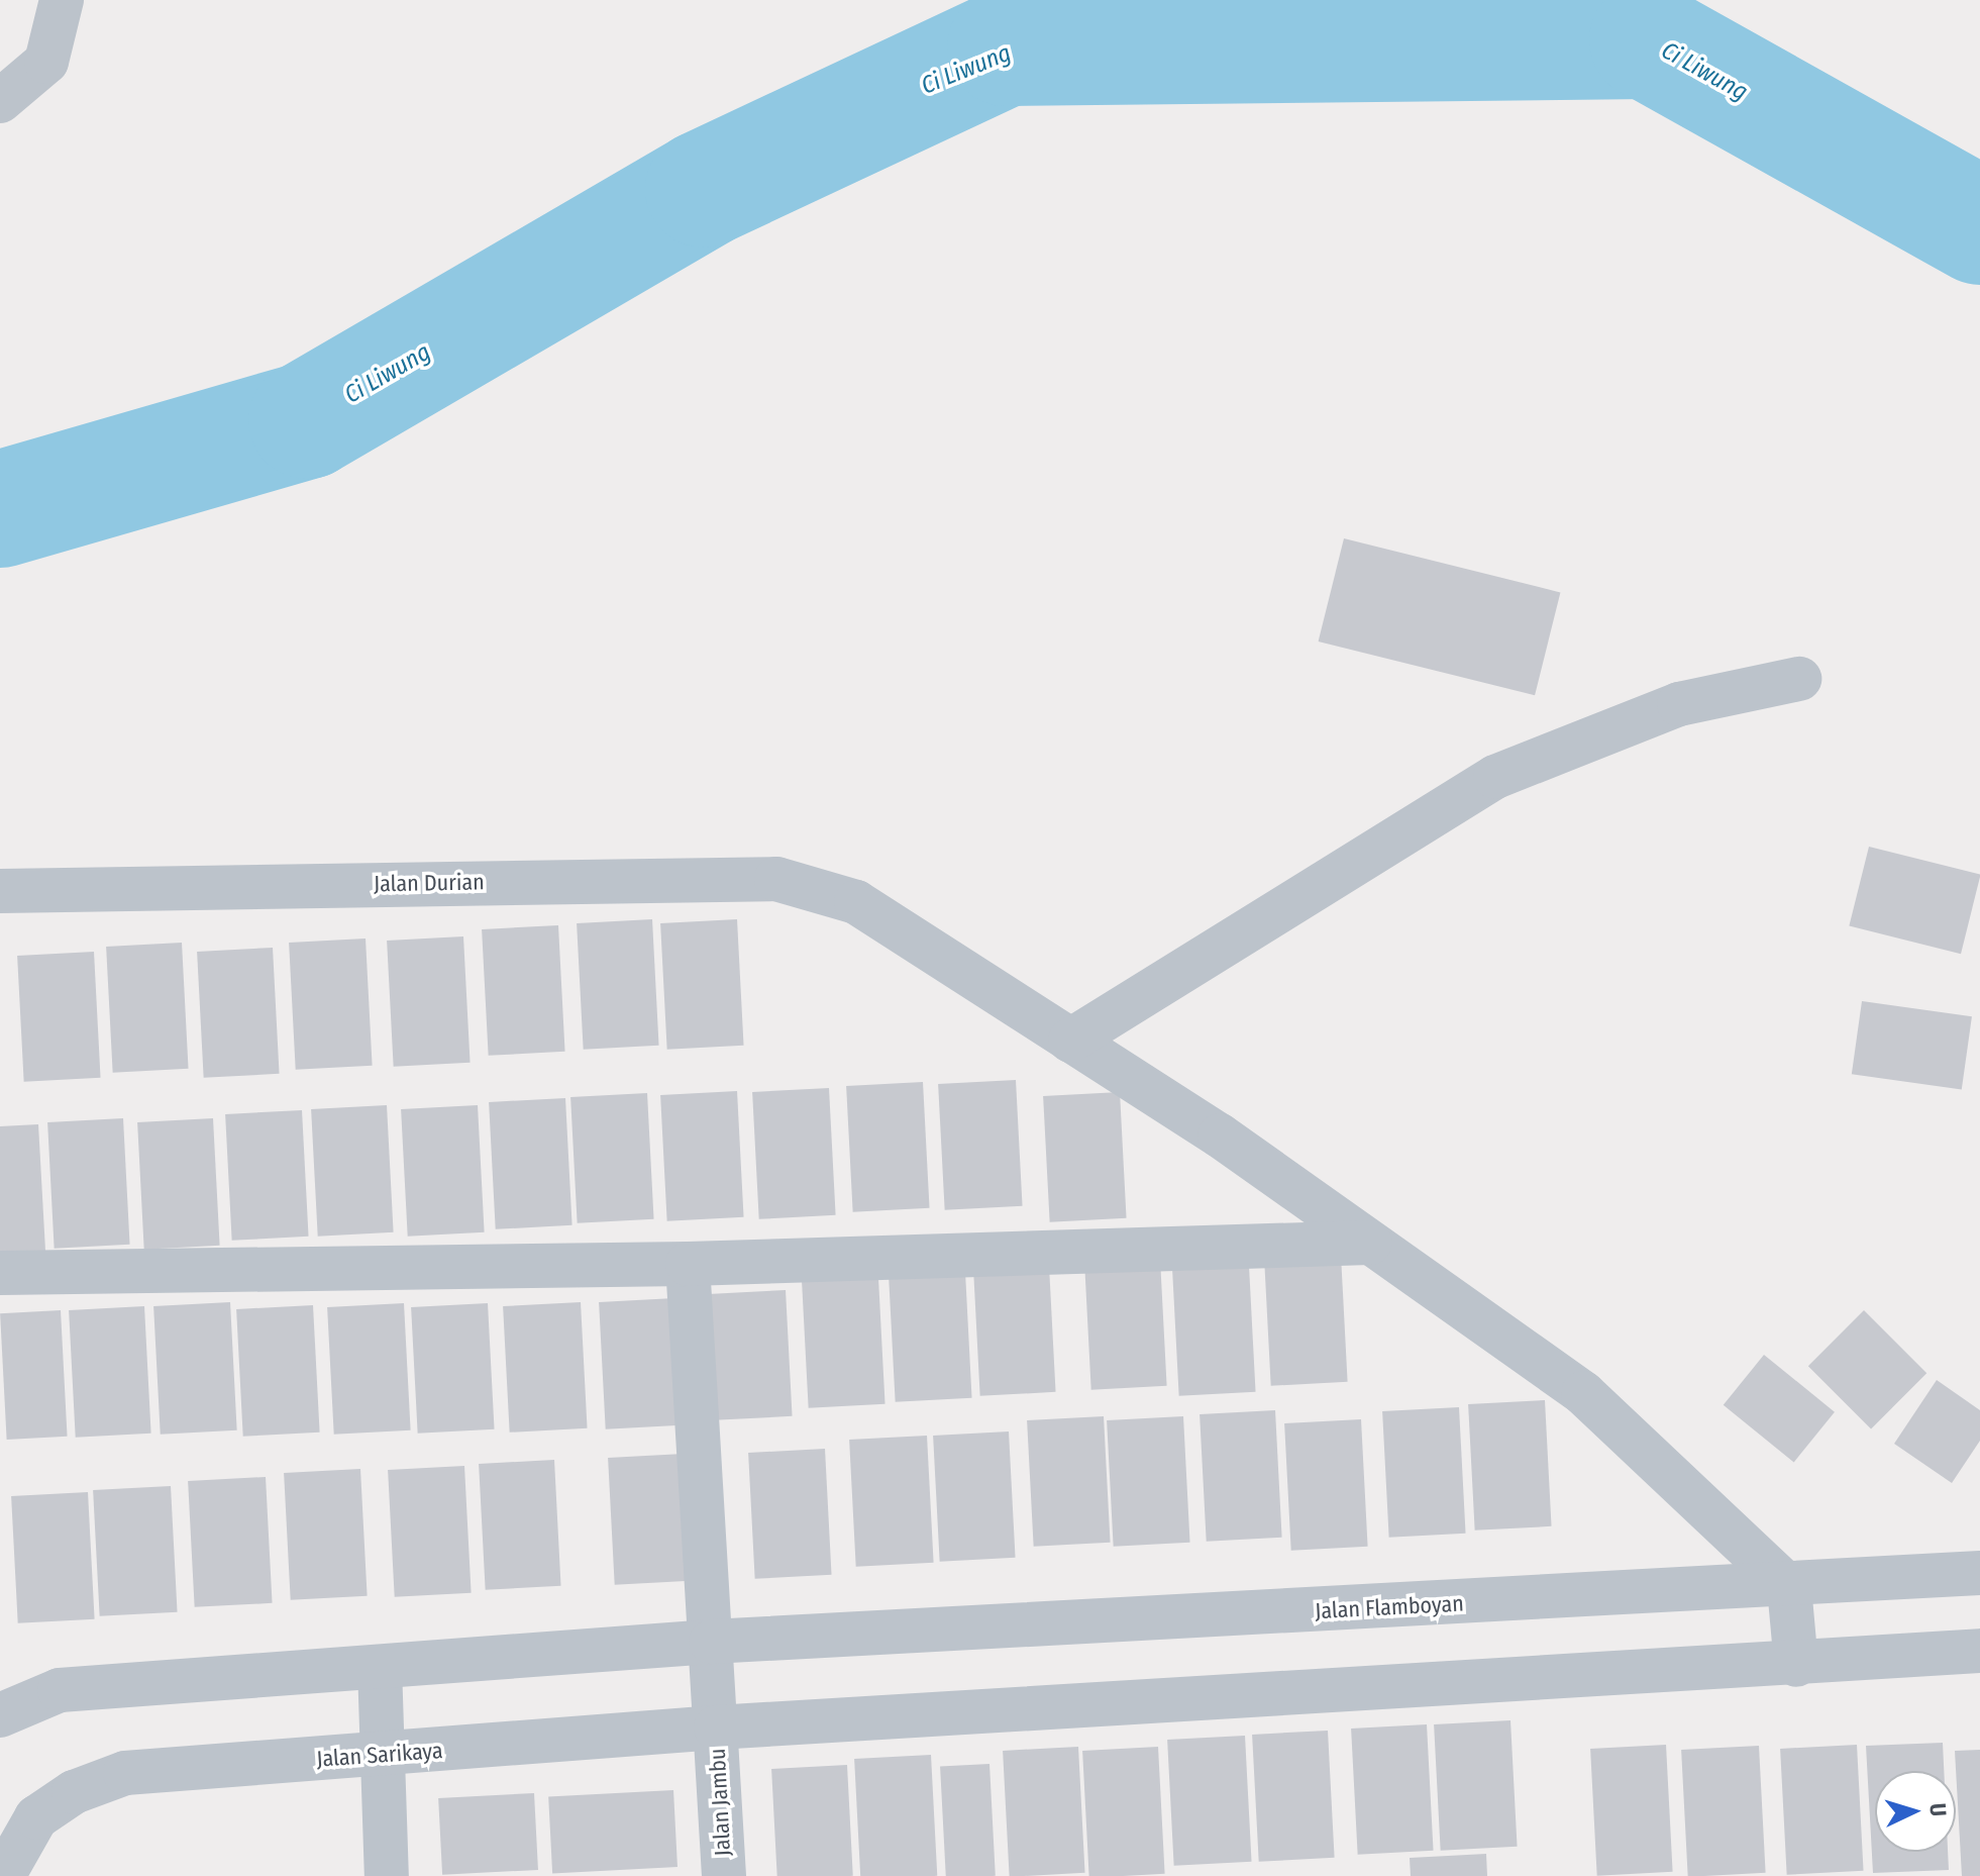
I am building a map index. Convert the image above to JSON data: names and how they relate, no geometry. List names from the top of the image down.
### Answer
{
  "streets": {
    "street": [
      "Jalan Durian",
      "Jalan Flamboyan",
      "Jalan Sarikaya",
      "Jalan Jambu"
    ]
  },
  "crossings": [
    ["Jalan Durian", "Jalan Flamboyan"],
    ["Jalan Flamboyan", "Jalan Jambu"],
    ["Jalan Sarikaya", "Jalan Jambu"]
  ],
  "water": ["Ci Liwung"],
  "north": "right"
}
